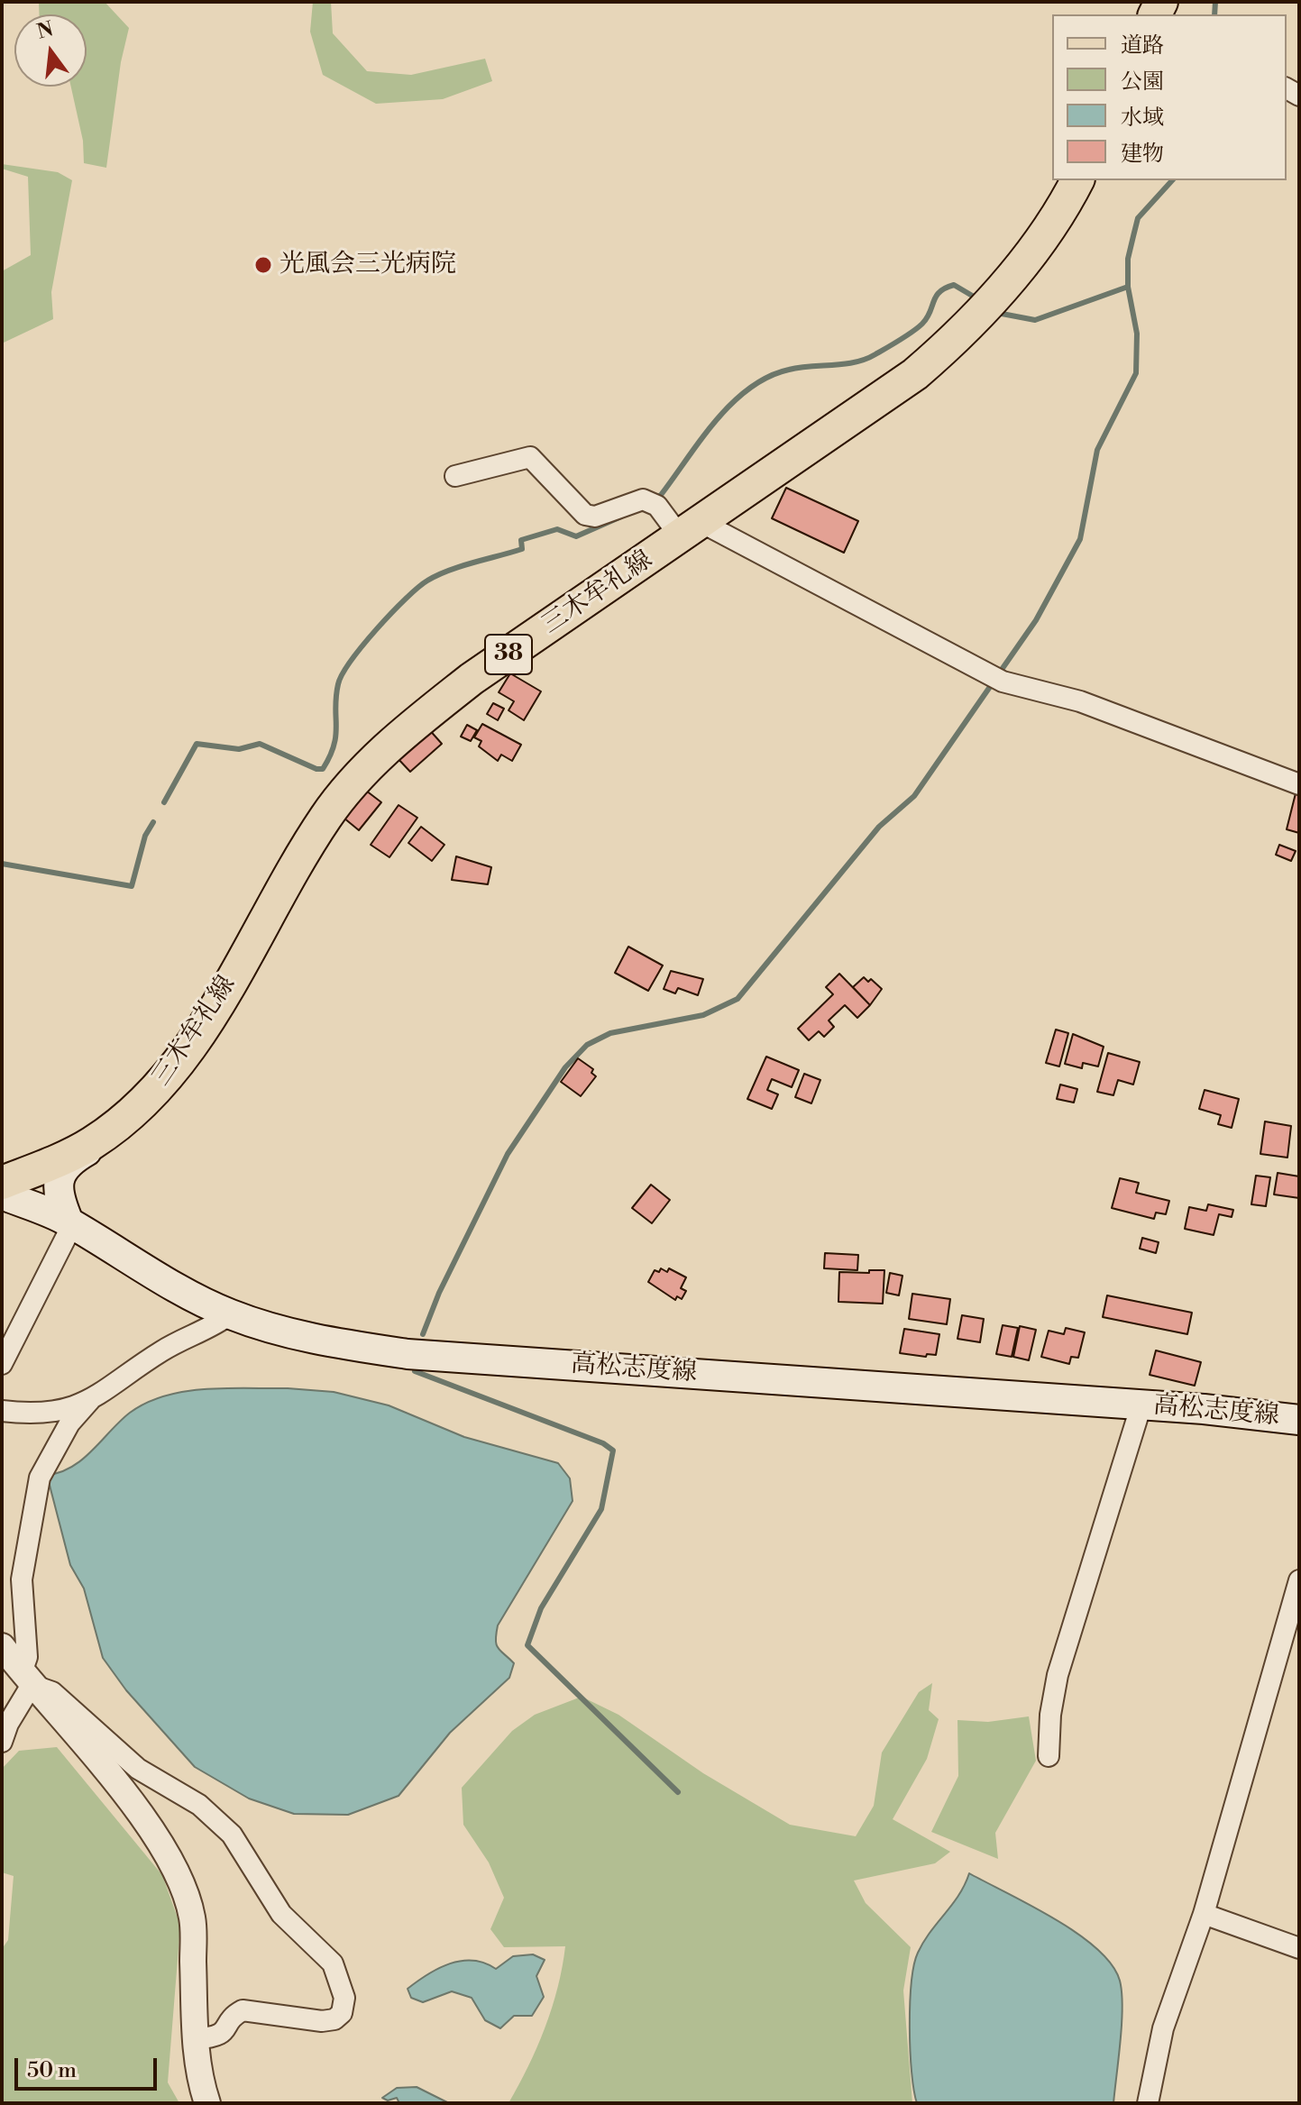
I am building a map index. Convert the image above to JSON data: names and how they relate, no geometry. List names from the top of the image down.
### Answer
{
  "streets": {
    "main road": ["三木牟礼線", "38", "高松志度線"]
  },
  "places": ["光風会三光病院"],
  "legend": [
    "道路",
    "公園",
    "水域",
    "建物"
  ],
  "scale_bar": "50 m",
  "north": "top"
}
